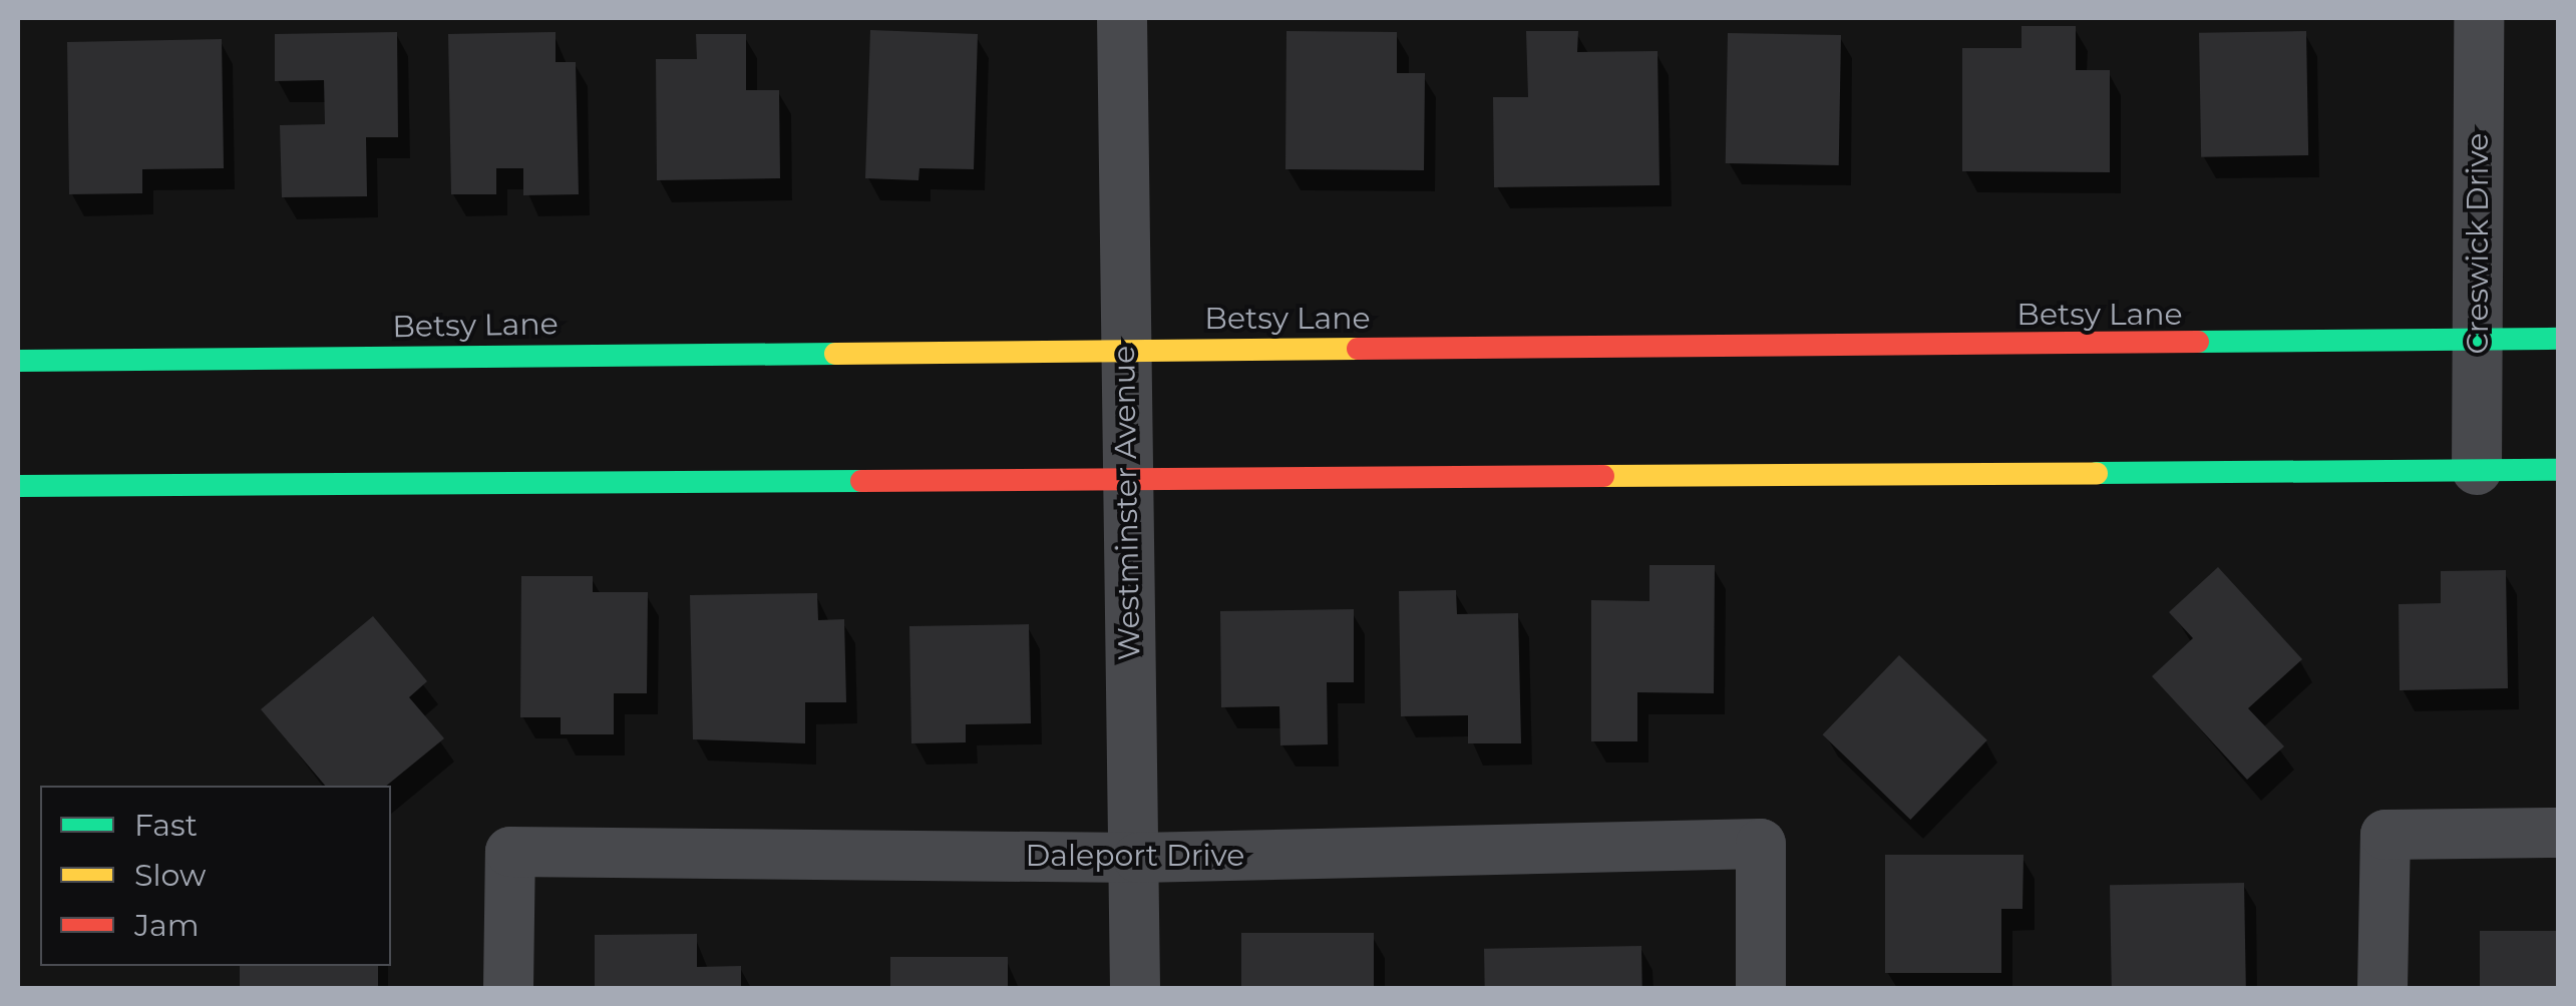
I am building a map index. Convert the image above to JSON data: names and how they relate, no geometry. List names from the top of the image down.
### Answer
{
  "streets": {
    "main road": ["Betsy Lane"],
    "street": ["Creswick Drive", "Westminster Avenue", "Daleport Drive"]
  },
  "crossings": [
    ["Creswick Drive", "Betsy Lane"],
    ["Betsy Lane", "Westminster Avenue"],
    ["Westminster Avenue", "Daleport Drive"]
  ],
  "legend": ["Fast", "Slow", "Jam"]
}
